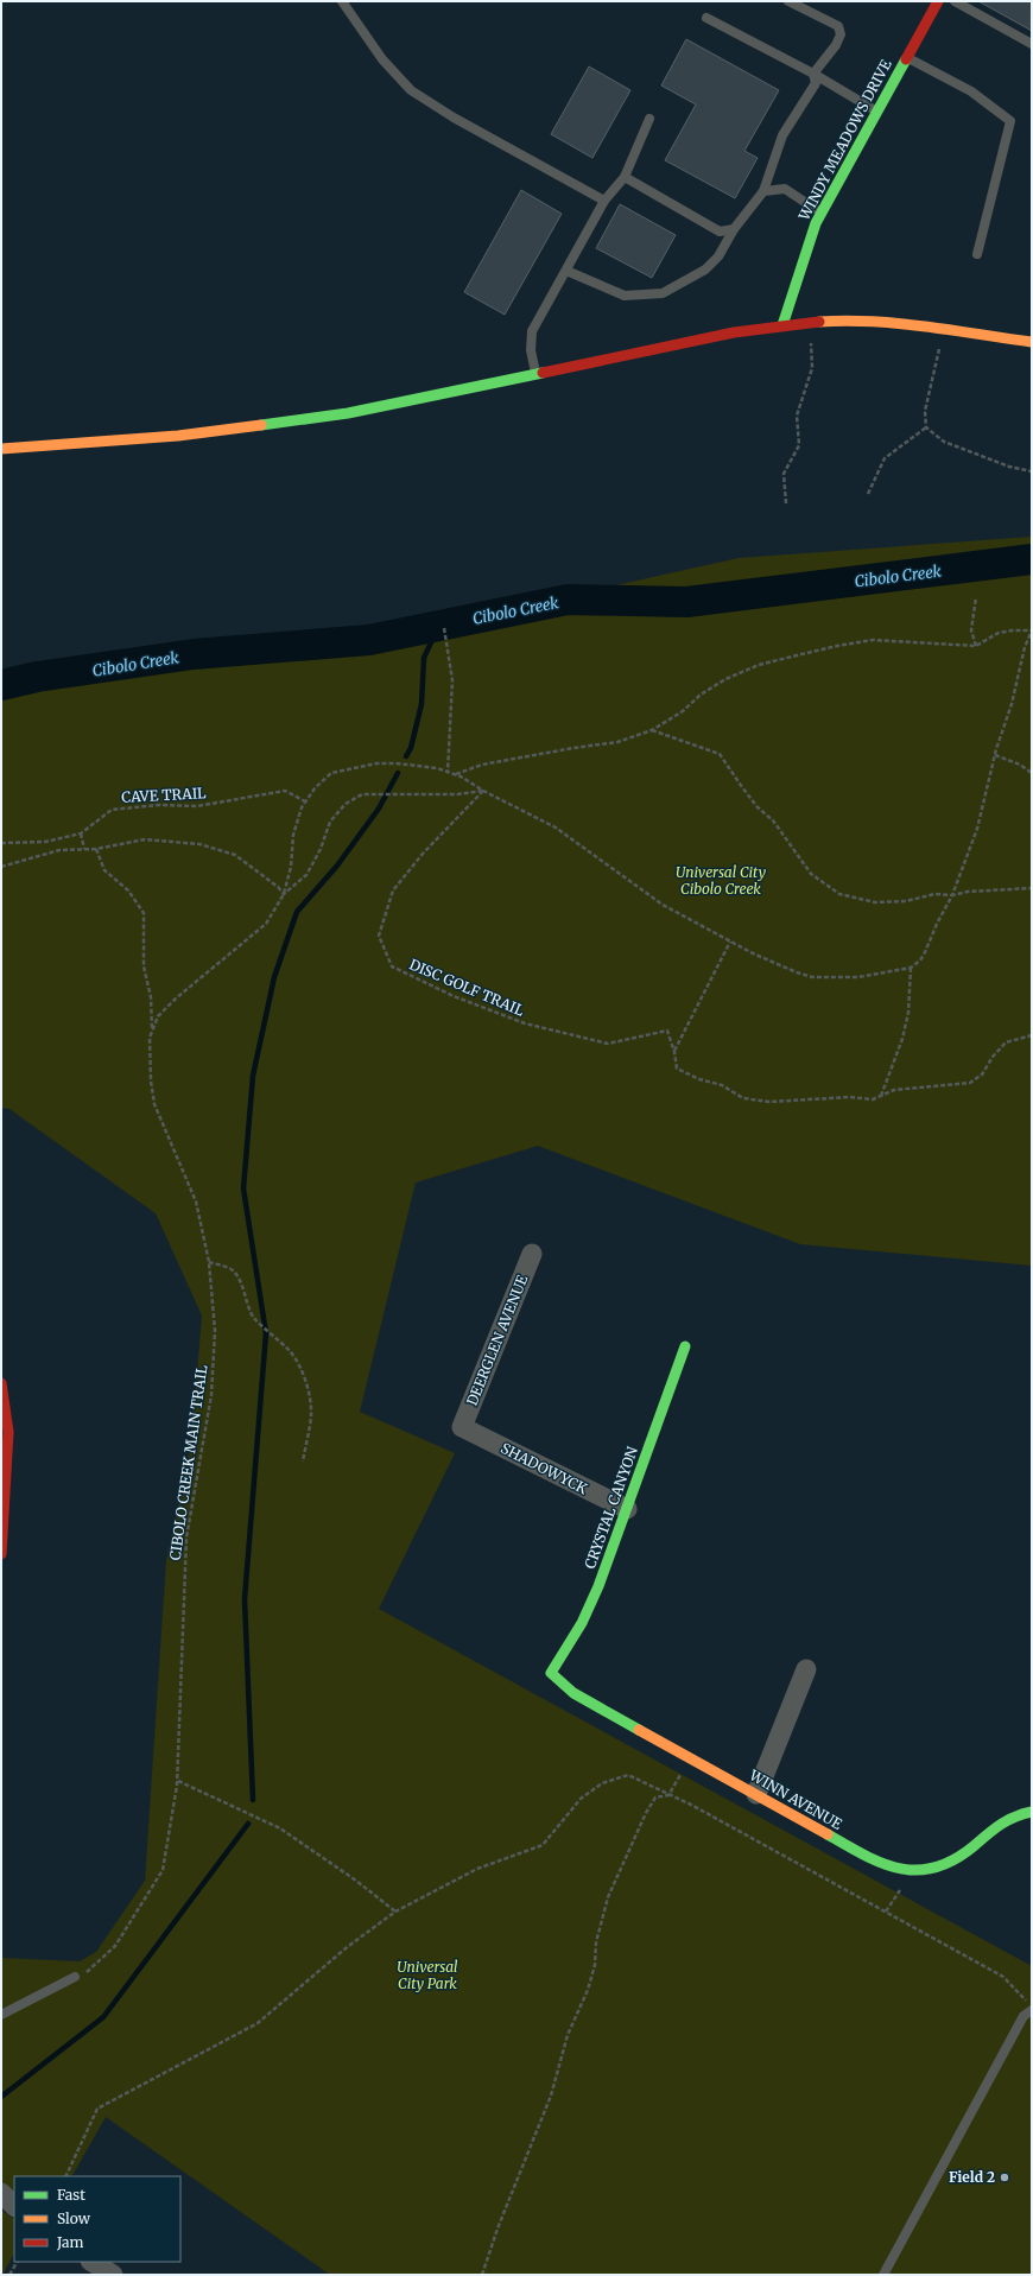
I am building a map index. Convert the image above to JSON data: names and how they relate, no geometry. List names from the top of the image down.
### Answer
{
  "streets": {
    "street": [
      "WINDY MEADOWS DRIVE",
      "DEERGLEN AVENUE",
      "SHADOWYCK",
      "CRYSTAL CANYON",
      "WINN AVENUE"
    ],
    "path": ["CAVE TRAIL", "DISC GOLF TRAIL", "CIBOLO CREEK MAIN TRAIL"]
  },
  "crossings": [
    ["CAVE TRAIL", "CIBOLO CREEK MAIN TRAIL"],
    ["DISC GOLF TRAIL", "CIBOLO CREEK MAIN TRAIL"],
    ["DEERGLEN AVENUE", "SHADOWYCK"],
    ["SHADOWYCK", "CRYSTAL CANYON"],
    ["CRYSTAL CANYON", "WINN AVENUE"]
  ],
  "water": ["Cibolo Creek"],
  "parks": ["Universal City Cibolo Creek", "Universal City Park"],
  "places": ["Field 2"],
  "legend": ["Fast", "Slow", "Jam"]
}
